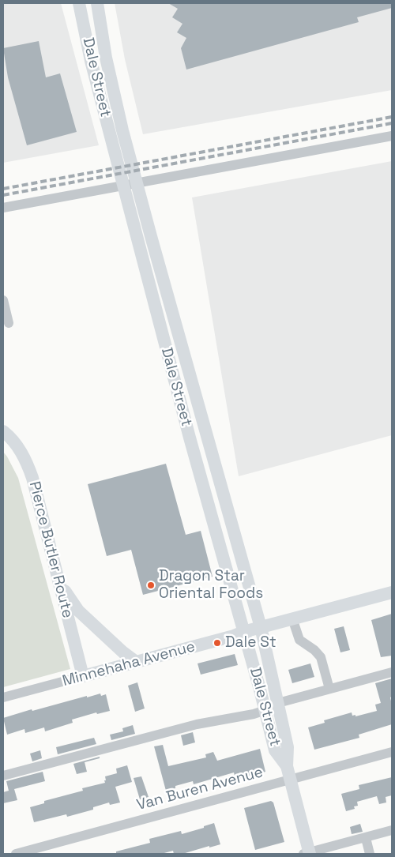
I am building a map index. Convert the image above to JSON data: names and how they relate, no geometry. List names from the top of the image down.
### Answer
{
  "streets": {
    "main road": ["Dale Street", "Pierce Butler Route", "Minnehaha Avenue"],
    "street": ["Van Buren Avenue"]
  },
  "crossings": [
    ["Dale Street", "Minnehaha Avenue"],
    ["Dale Street", "Van Buren Avenue"],
    ["Pierce Butler Route", "Minnehaha Avenue"]
  ],
  "places": ["Dragon Star Oriental Foods", "Dale St"]
}
